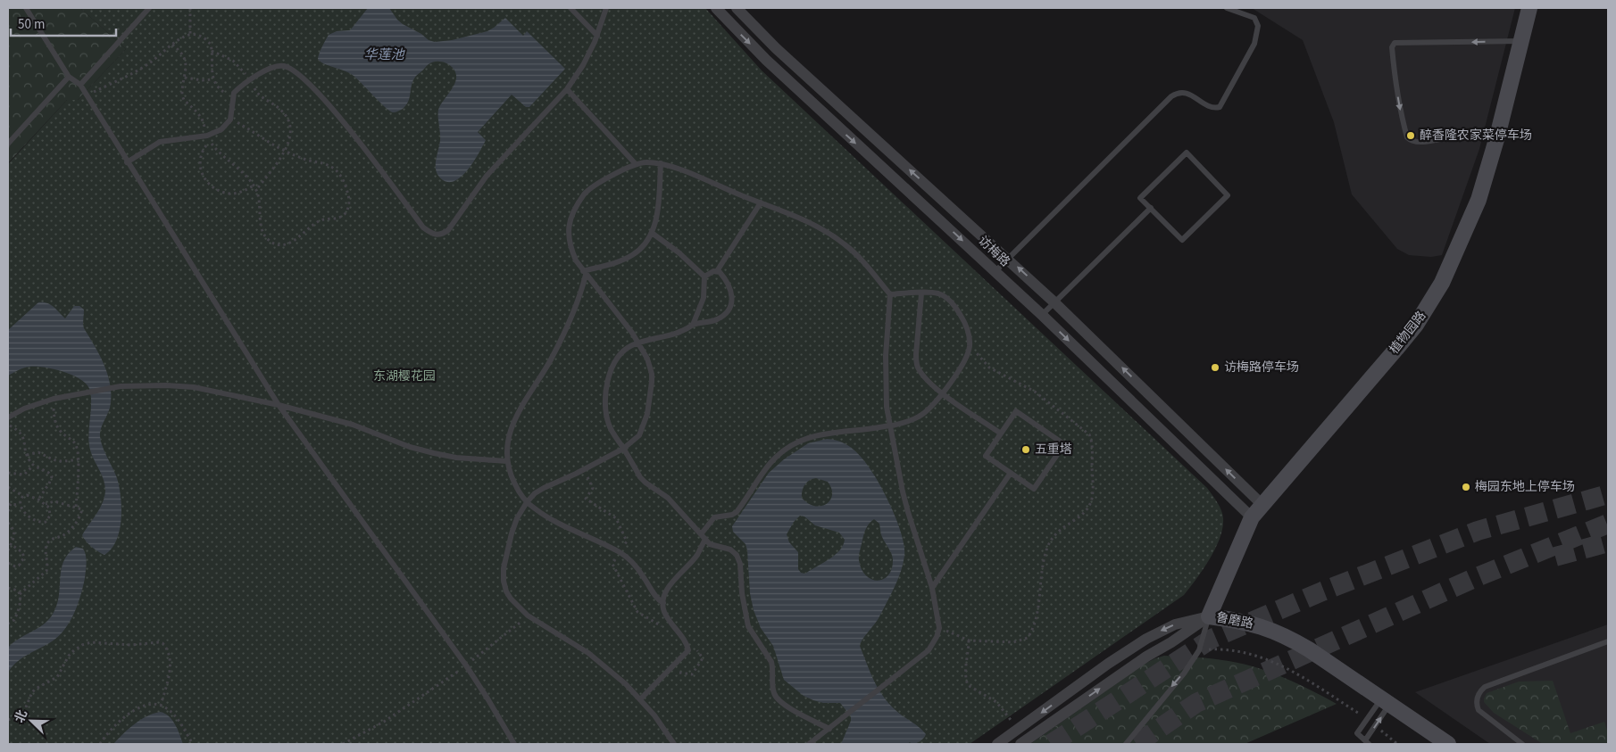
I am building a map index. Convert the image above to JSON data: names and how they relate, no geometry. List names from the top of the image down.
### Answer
{
  "streets": {
    "street": ["访梅路", "植物园路", "鲁磨路"]
  },
  "crossings": [
    ["访梅路", "植物园路"],
    ["植物园路", "鲁磨路"]
  ],
  "water": ["华莲池"],
  "parks": ["东湖樱花园"],
  "places": [
    "醉香隆农家菜停车场",
    "访梅路停车场",
    "五重塔",
    "梅园东地上停车场"
  ],
  "scale_bar": "50 m",
  "north": "top left"
}
